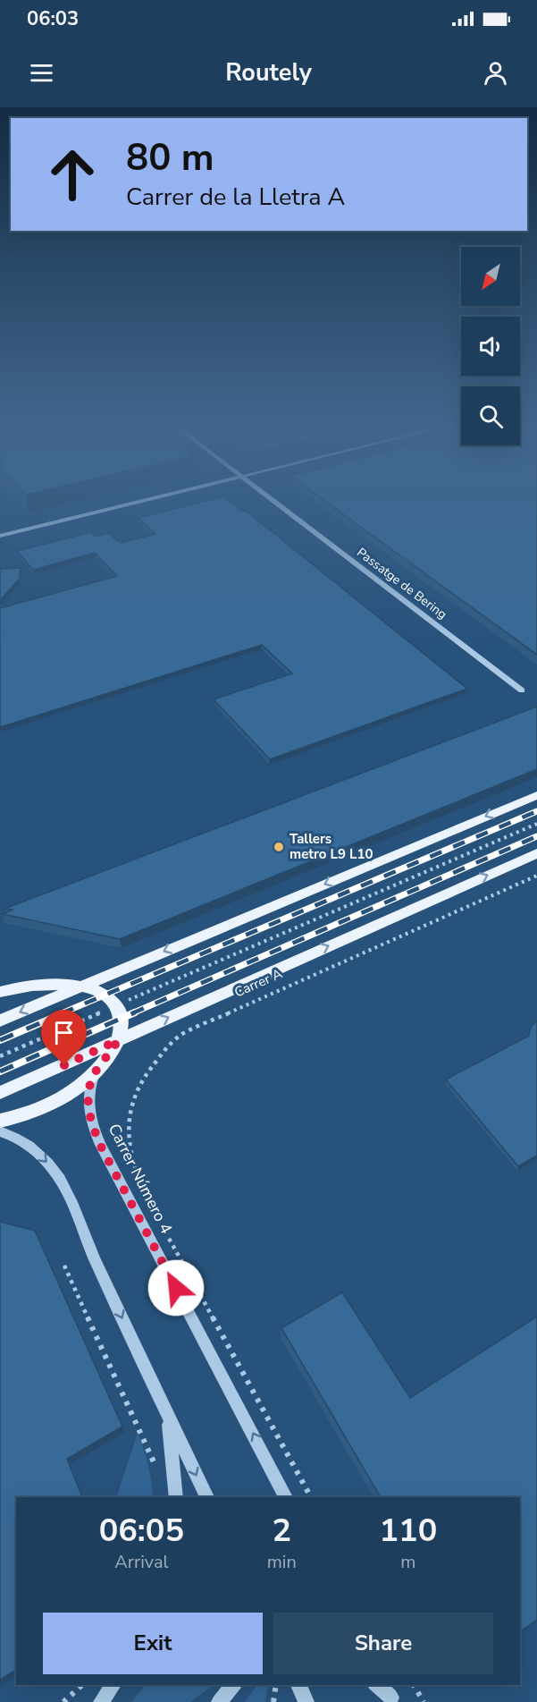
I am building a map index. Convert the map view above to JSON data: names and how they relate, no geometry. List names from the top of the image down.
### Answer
{
  "streets": {
    "main road": ["Carrer A"],
    "street": ["Passatge de Bering", "Carrer Número 4"]
  },
  "crossings": [
    ["Carrer A", "Carrer Número 4"]
  ],
  "places": ["Tallers metro L9 L10"],
  "north": "bottom left",
  "page": {
    "status": "06:03",
    "header": "Routely",
    "turn": ["80 m", "Carrer de la Lletra A"],
    "eta": [
      "06:05",
      "Arrival",
      "2",
      "min",
      "110",
      "m"
    ],
    "buttons": ["Exit", "Share"]
  }
}
